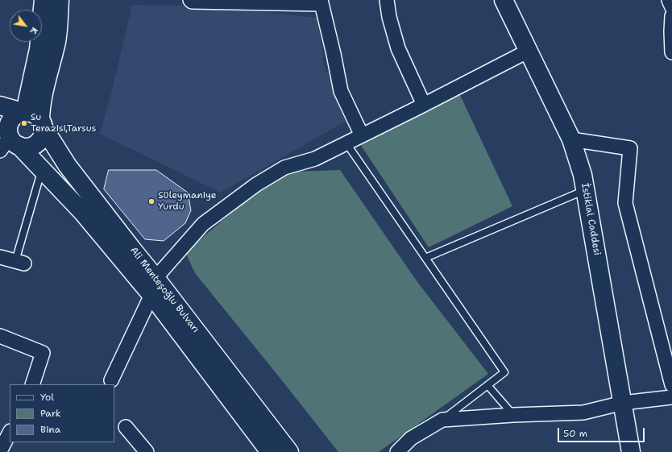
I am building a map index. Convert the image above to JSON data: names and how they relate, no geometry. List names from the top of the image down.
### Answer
{
  "streets": {
    "main road": ["İstiklal Caddesi", "Ali Menteşoğlu Bulvarı"]
  },
  "places": ["Su Terazisi,Tarsus", "Süleymaniye Yurdu"],
  "legend": ["Yol", "Park", "Bina"],
  "scale_bar": "50 m",
  "north": "bottom right"
}
